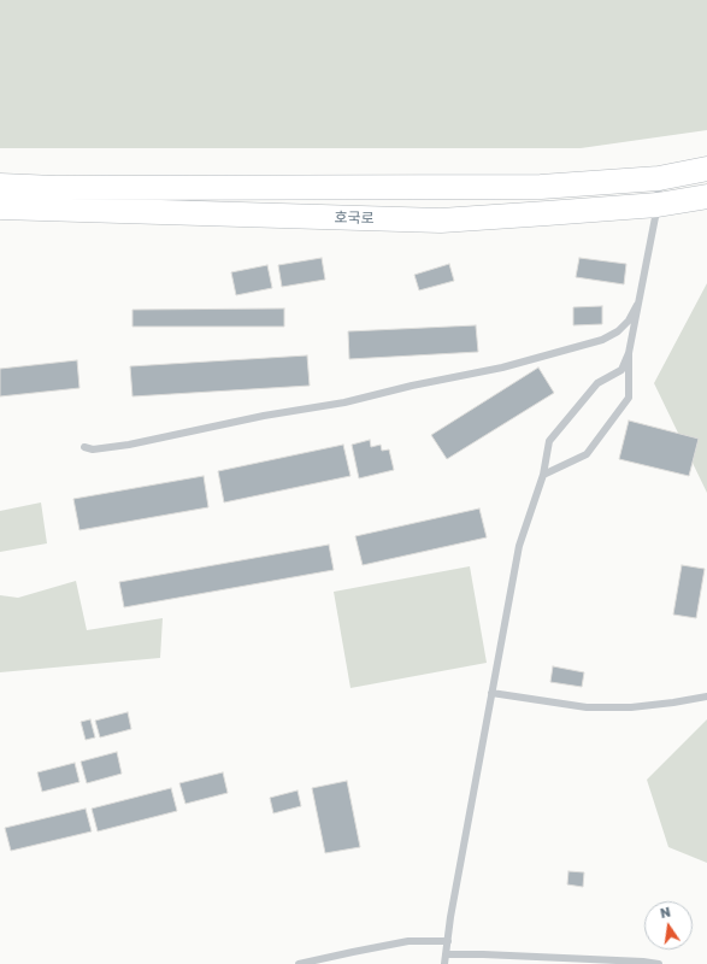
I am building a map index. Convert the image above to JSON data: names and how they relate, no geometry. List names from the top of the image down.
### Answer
{
  "streets": {
    "main road": ["호국로"]
  },
  "north": "top"
}
